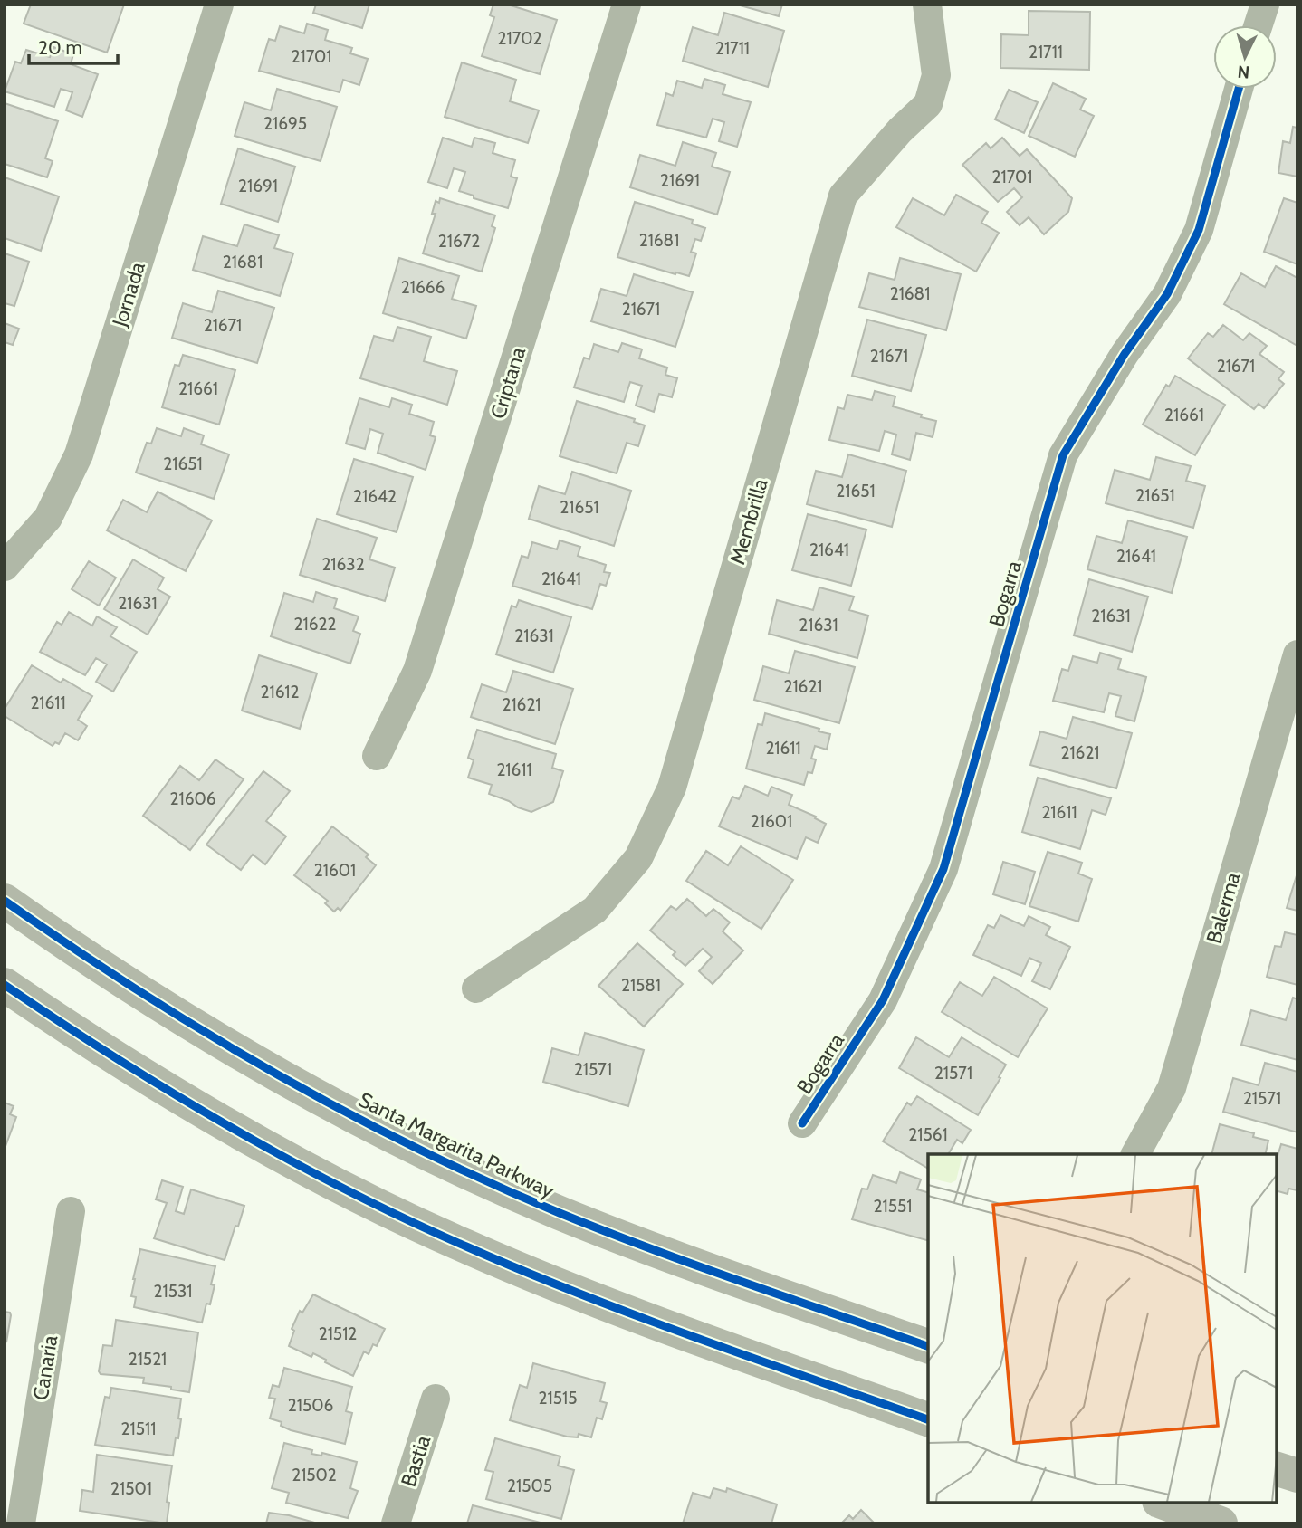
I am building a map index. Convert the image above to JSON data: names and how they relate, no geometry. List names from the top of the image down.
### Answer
{
  "streets": {
    "main road": ["Santa Margarita Parkway"],
    "street": [
      "Jornada",
      "Criptana",
      "Membrilla",
      "Bogarra",
      "Balerma",
      "Canaria",
      "Bastia"
    ]
  },
  "house_numbers": [
    "21702",
    "21711",
    "21711",
    "21701",
    "21695",
    "21701",
    "21691",
    "21691",
    "21681",
    "21672",
    "21681",
    "21666",
    "21681",
    "21671",
    "21671",
    "21671",
    "21671",
    "21661",
    "21661",
    "21651",
    "21651",
    "21651",
    "21642",
    "21651",
    "21641",
    "21641",
    "21632",
    "21641",
    "21631",
    "21631",
    "21622",
    "21631",
    "21631",
    "21621",
    "21612",
    "21611",
    "21621",
    "21611",
    "21621",
    "21611",
    "21606",
    "21611",
    "21601",
    "21601",
    "21581",
    "21571",
    "21571",
    "21571",
    "21561",
    "21551",
    "21531",
    "21512",
    "21521",
    "21515",
    "21506",
    "21511",
    "21502",
    "21505",
    "21501"
  ],
  "scale_bar": "20 m",
  "north": "bottom"
}
